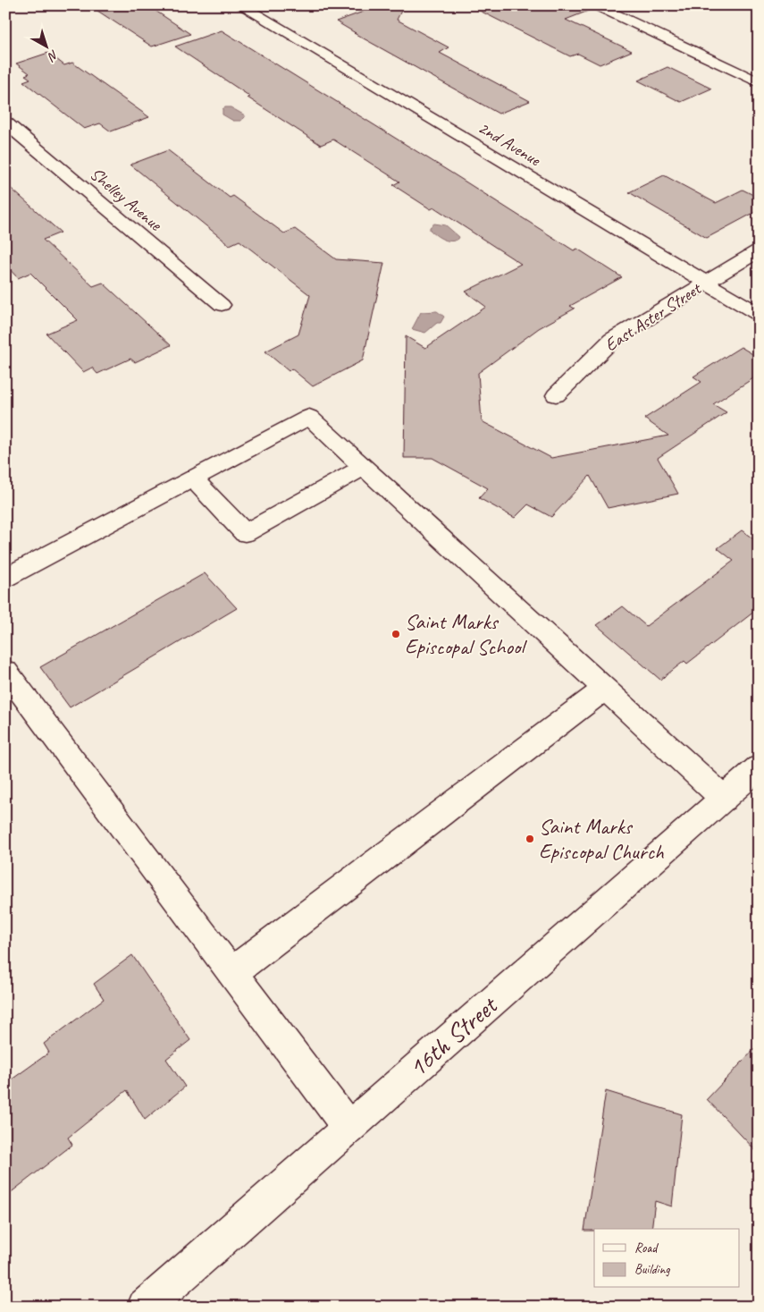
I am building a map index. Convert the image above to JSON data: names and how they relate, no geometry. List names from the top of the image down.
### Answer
{
  "streets": {
    "street": [
      "2nd Avenue",
      "Shelley Avenue",
      "East Aster Street",
      "16th Street"
    ]
  },
  "crossings": [
    ["2nd Avenue", "East Aster Street"]
  ],
  "places": ["Saint Marks Episcopal School", "Saint Marks Episcopal Church"],
  "legend": ["Road", "Building"],
  "north": "bottom right"
}
